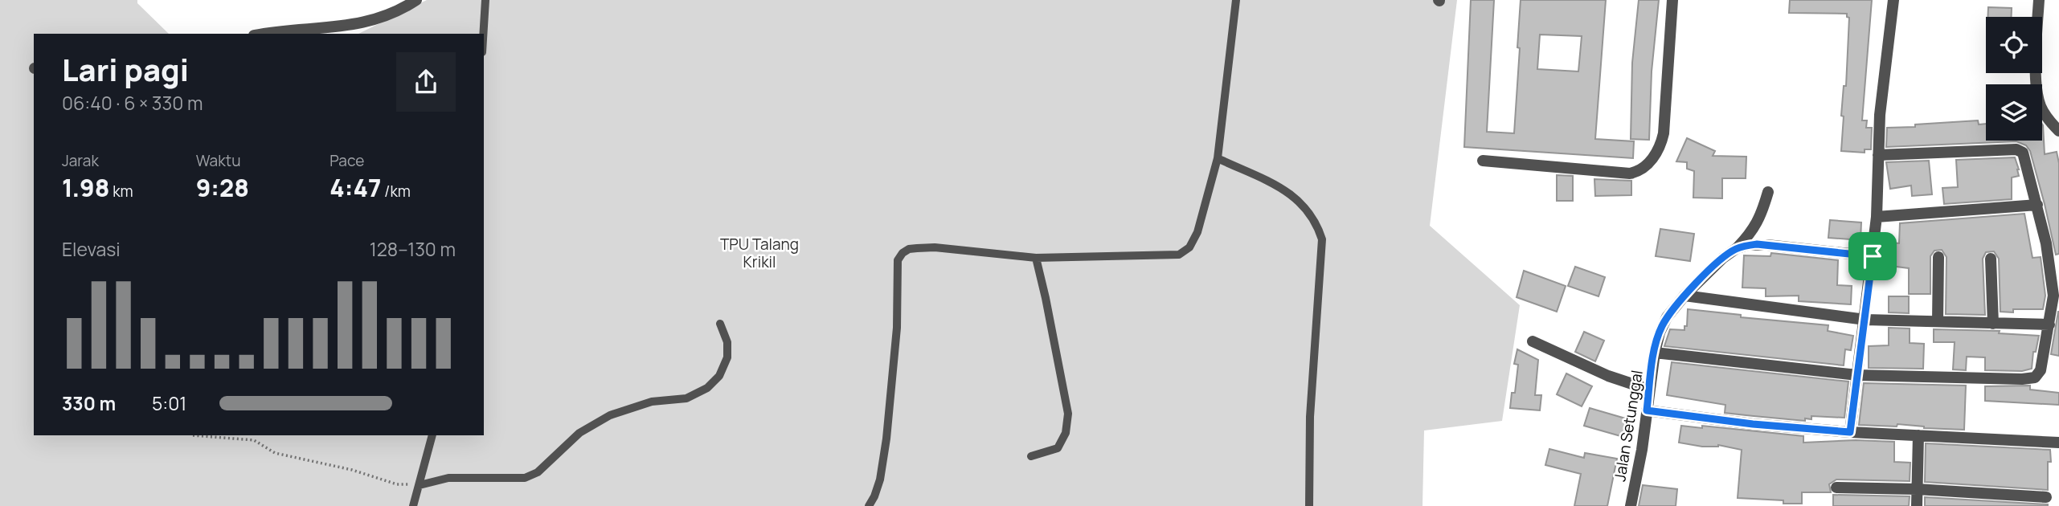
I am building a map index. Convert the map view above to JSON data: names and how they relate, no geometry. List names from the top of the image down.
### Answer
{
  "streets": {
    "street": ["Jalan Setunggal"]
  },
  "parks": ["TPU Talang Krikil"],
  "page": {
    "heading": ["Lari pagi", "06:40 · 6 × 330 m"],
    "stats": [
      ["Jarak", "1.98 km"],
      ["Waktu", "9:28"],
      ["Pace", "4:47 /km"]
    ],
    "chart": ["Elevasi", "128–130 m"],
    "list": [
      {
        "name": "330 m",
        "note": "5:01"
      }
    ]
  }
}
